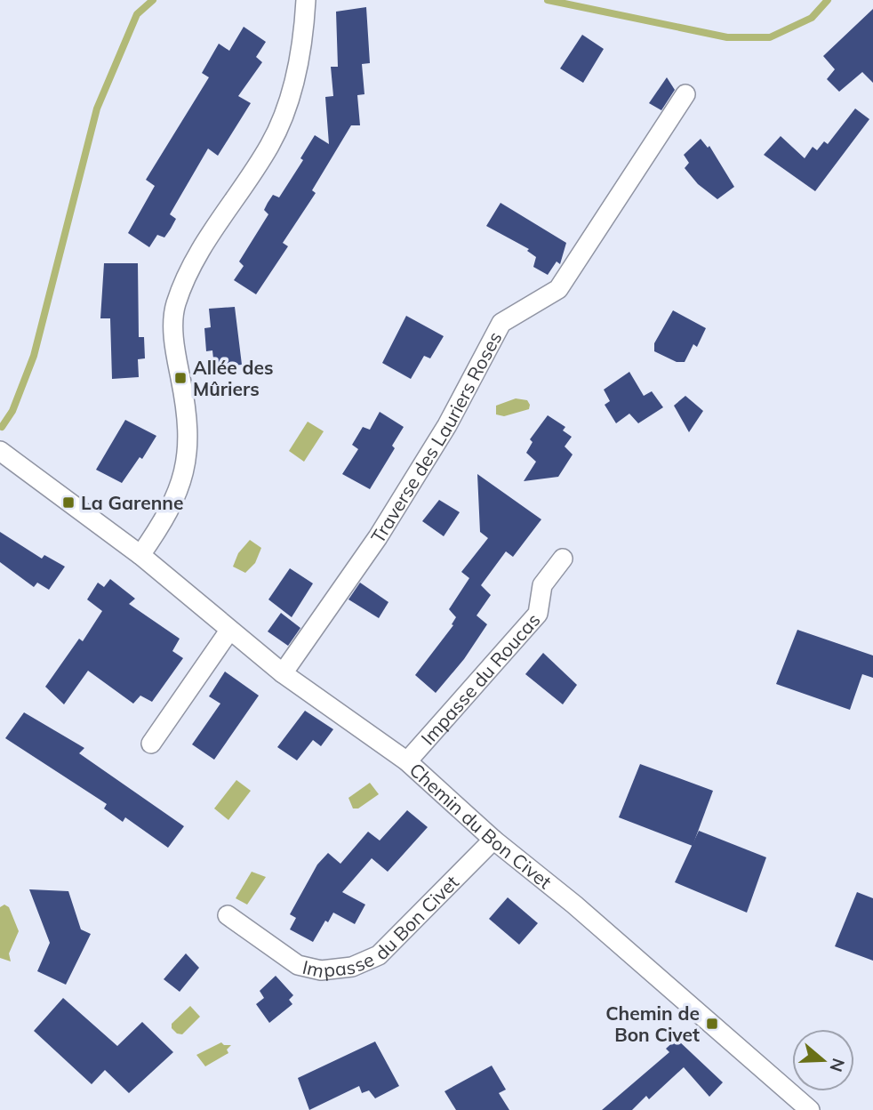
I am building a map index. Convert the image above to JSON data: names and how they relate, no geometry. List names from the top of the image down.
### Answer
{
  "streets": {
    "street": [
      "Traverse des Lauriers Roses",
      "Impasse du Roucas",
      "Chemin du Bon Civet",
      "Impasse du Bon Civet"
    ]
  },
  "crossings": [
    ["Traverse des Lauriers Roses", "Chemin du Bon Civet"],
    ["Impasse du Roucas", "Chemin du Bon Civet"],
    ["Chemin du Bon Civet", "Impasse du Bon Civet"]
  ],
  "places": {
    "transit": ["Allée des Mûriers", "La Garenne", "Chemin de Bon Civet"]
  },
  "north": "right"
}
